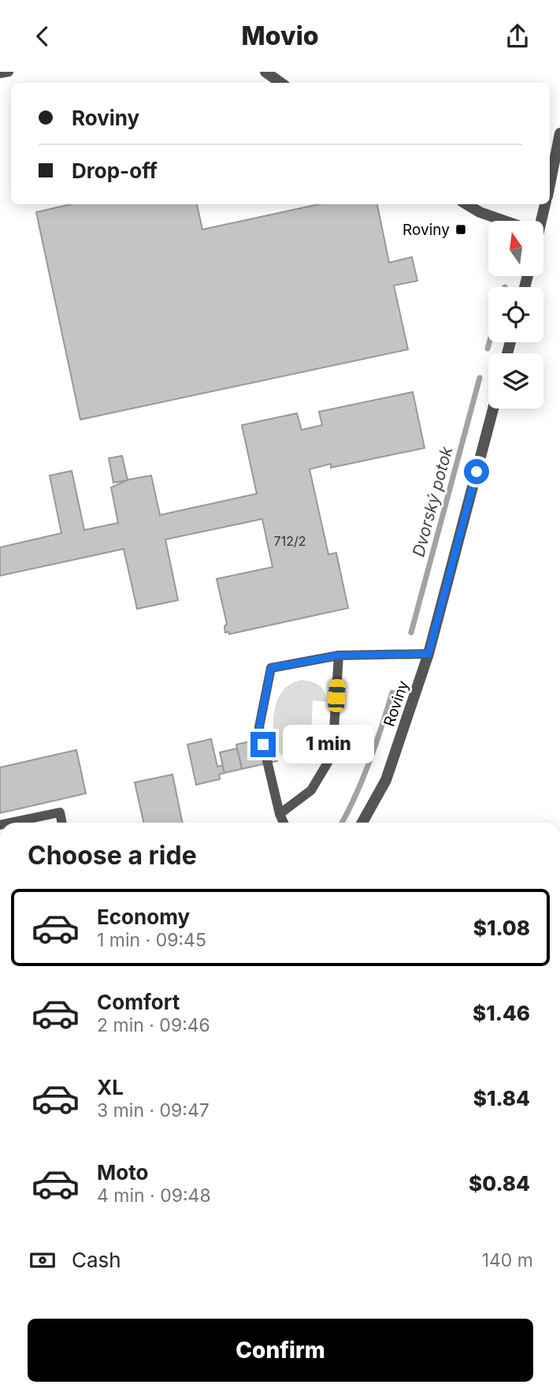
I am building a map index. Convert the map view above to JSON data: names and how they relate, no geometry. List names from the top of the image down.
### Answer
{
  "streets": {
    "street": ["Roviny"]
  },
  "water": ["Dvorský potok"],
  "places": {
    "transit": ["Roviny"]
  },
  "house_numbers": ["712/2"],
  "north": "top",
  "page": {
    "header": "Movio",
    "banner": ["Roviny", "Drop-off"],
    "bubble": "1 min",
    "heading": "Choose a ride",
    "list": [
      {
        "name": "Economy",
        "note": "1 min · 09:45",
        "value": "$1.08"
      },
      {
        "name": "Comfort",
        "note": "2 min · 09:46",
        "value": "$1.46"
      },
      {
        "name": "XL",
        "note": "3 min · 09:47",
        "value": "$1.84"
      },
      {
        "name": "Moto",
        "note": "4 min · 09:48",
        "value": "$0.84"
      }
    ],
    "pay": ["Cash", "140 m"],
    "buttons": "Confirm"
  }
}
